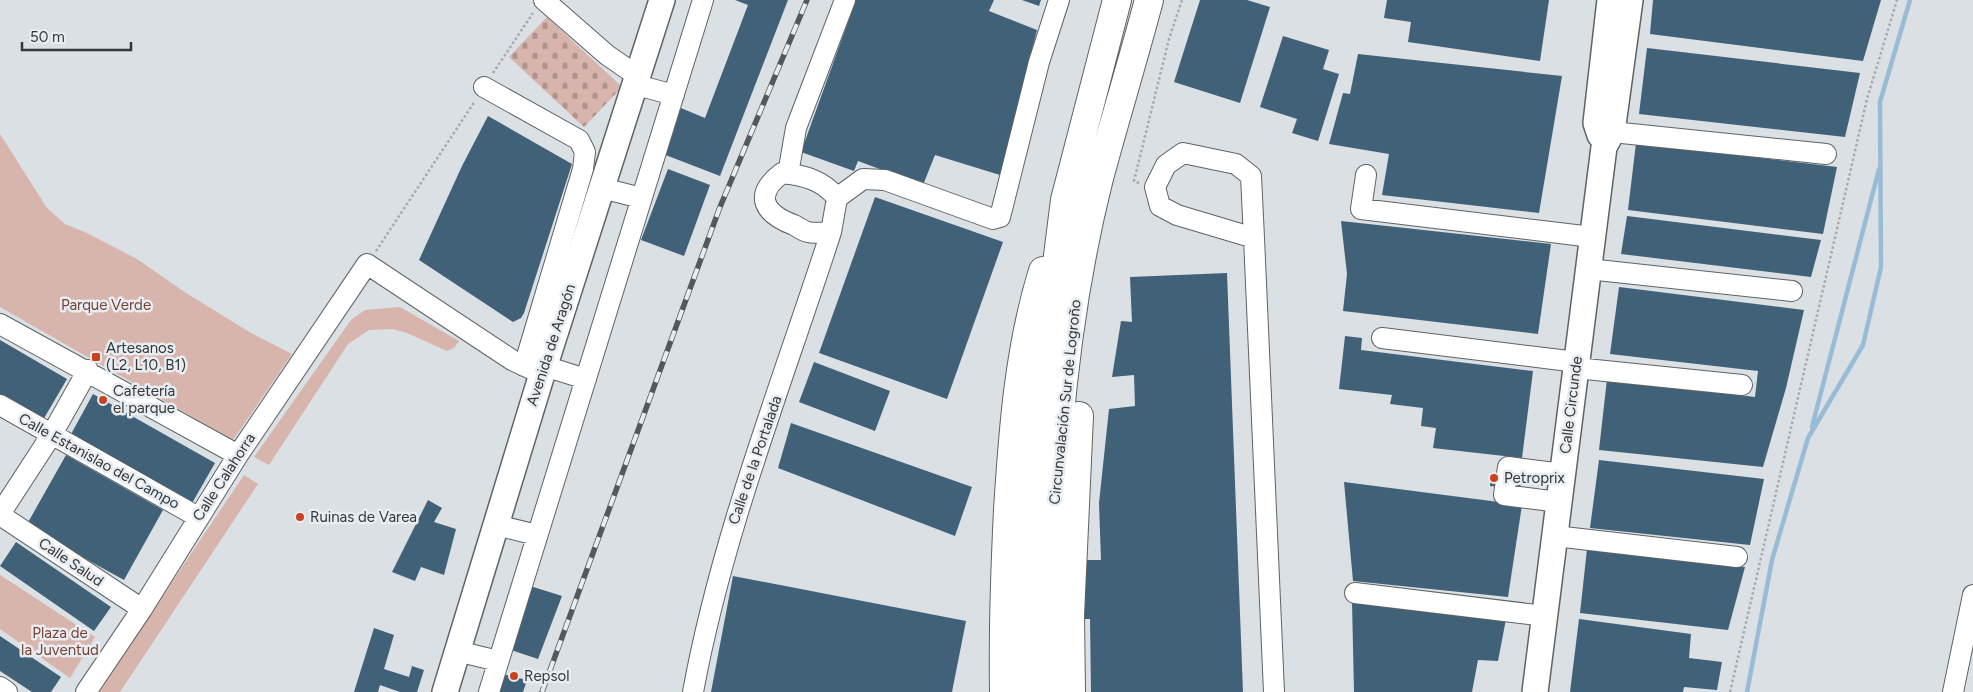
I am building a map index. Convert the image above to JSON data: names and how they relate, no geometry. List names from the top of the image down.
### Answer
{
  "streets": {
    "highway": ["Circunvalación Sur de Logroño"],
    "main road": ["Avenida de Aragón", "Calle Circunde"],
    "street": [
      "Calle de la Portalada",
      "Calle Estanislao del Campo",
      "Calle Calahorra",
      "Calle Salud"
    ]
  },
  "crossings": [
    ["Calle Estanislao del Campo", "Calle Calahorra"],
    ["Calle Calahorra", "Calle Salud"]
  ],
  "parks": ["Parque Verde", "Plaza de la Juventud"],
  "places": {
    "transit": ["Artesanos (L2, L10, B1)"],
    "other": [
      "Cafetería el parque",
      "Petroprix",
      "Ruinas de Varea",
      "Repsol"
    ]
  },
  "scale_bar": "50 m"
}
